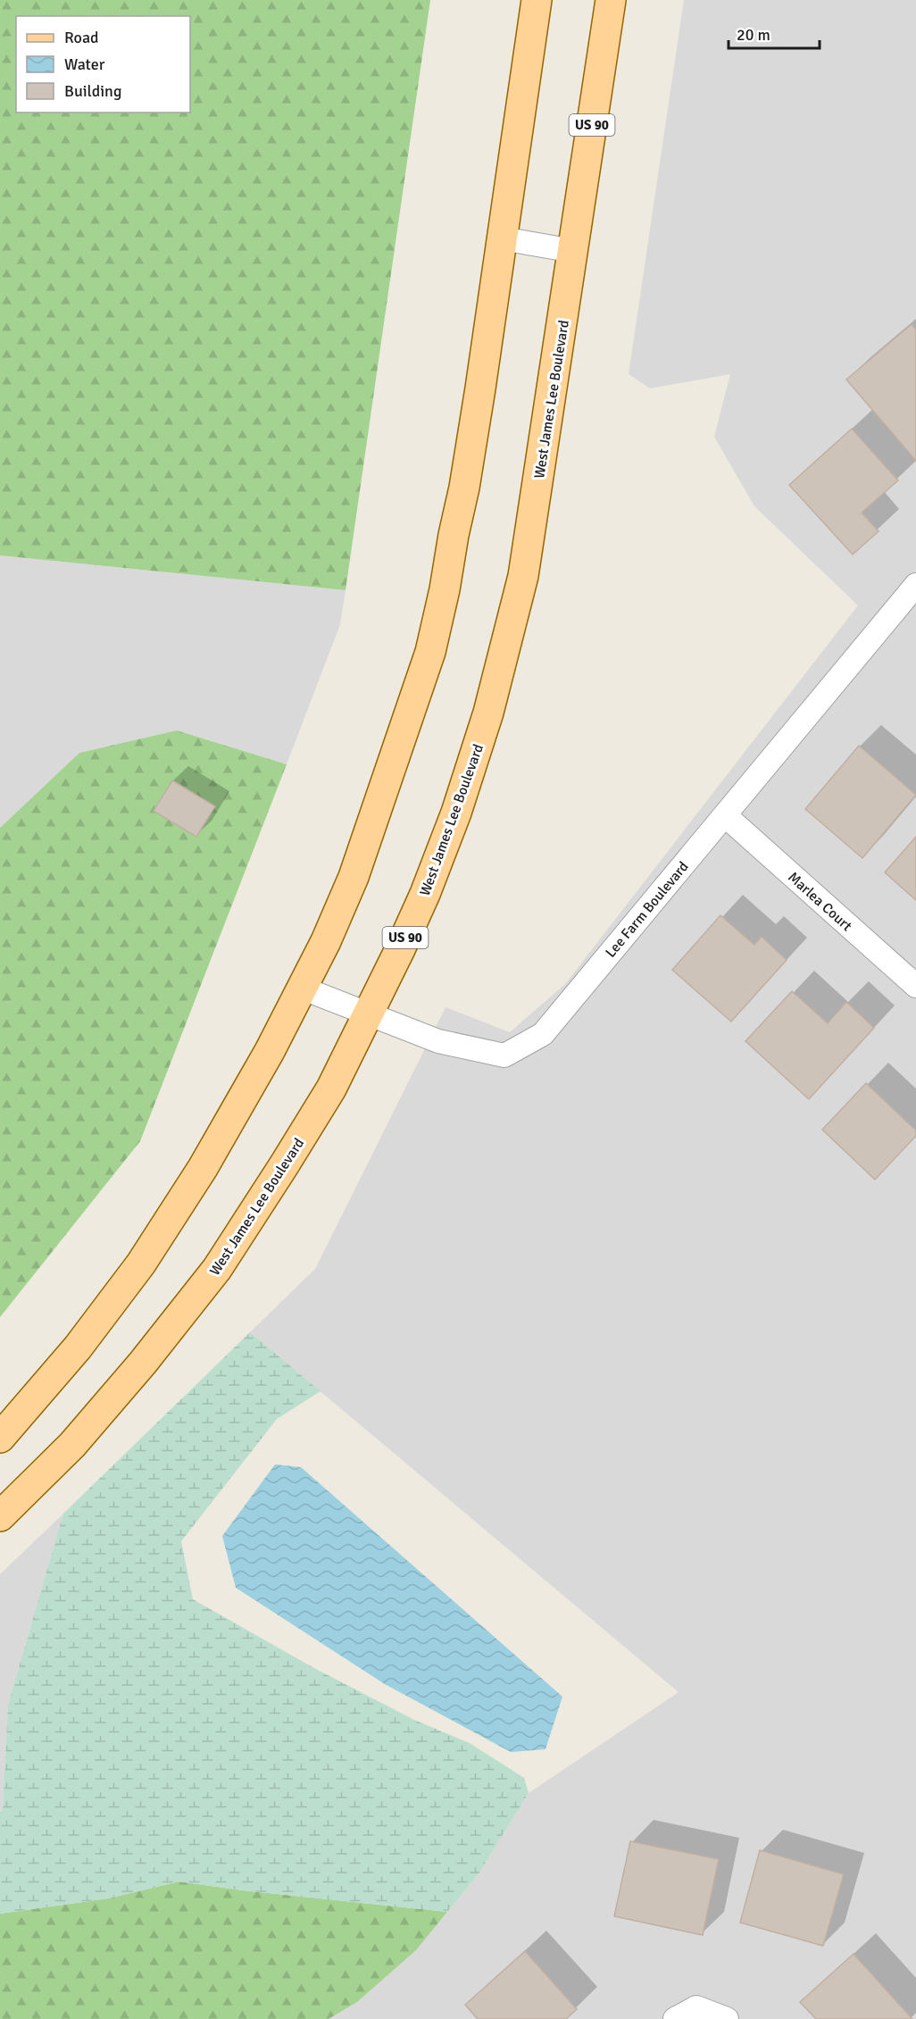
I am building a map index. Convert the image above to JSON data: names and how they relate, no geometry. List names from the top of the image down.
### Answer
{
  "streets": {
    "main road": ["US 90", "West James Lee Boulevard"],
    "street": ["Marlea Court", "Lee Farm Boulevard"]
  },
  "crossings": [
    ["West James Lee Boulevard", "Lee Farm Boulevard"],
    ["Marlea Court", "Lee Farm Boulevard"]
  ],
  "legend": ["Road", "Water", "Building"],
  "scale_bar": "20 m"
}
